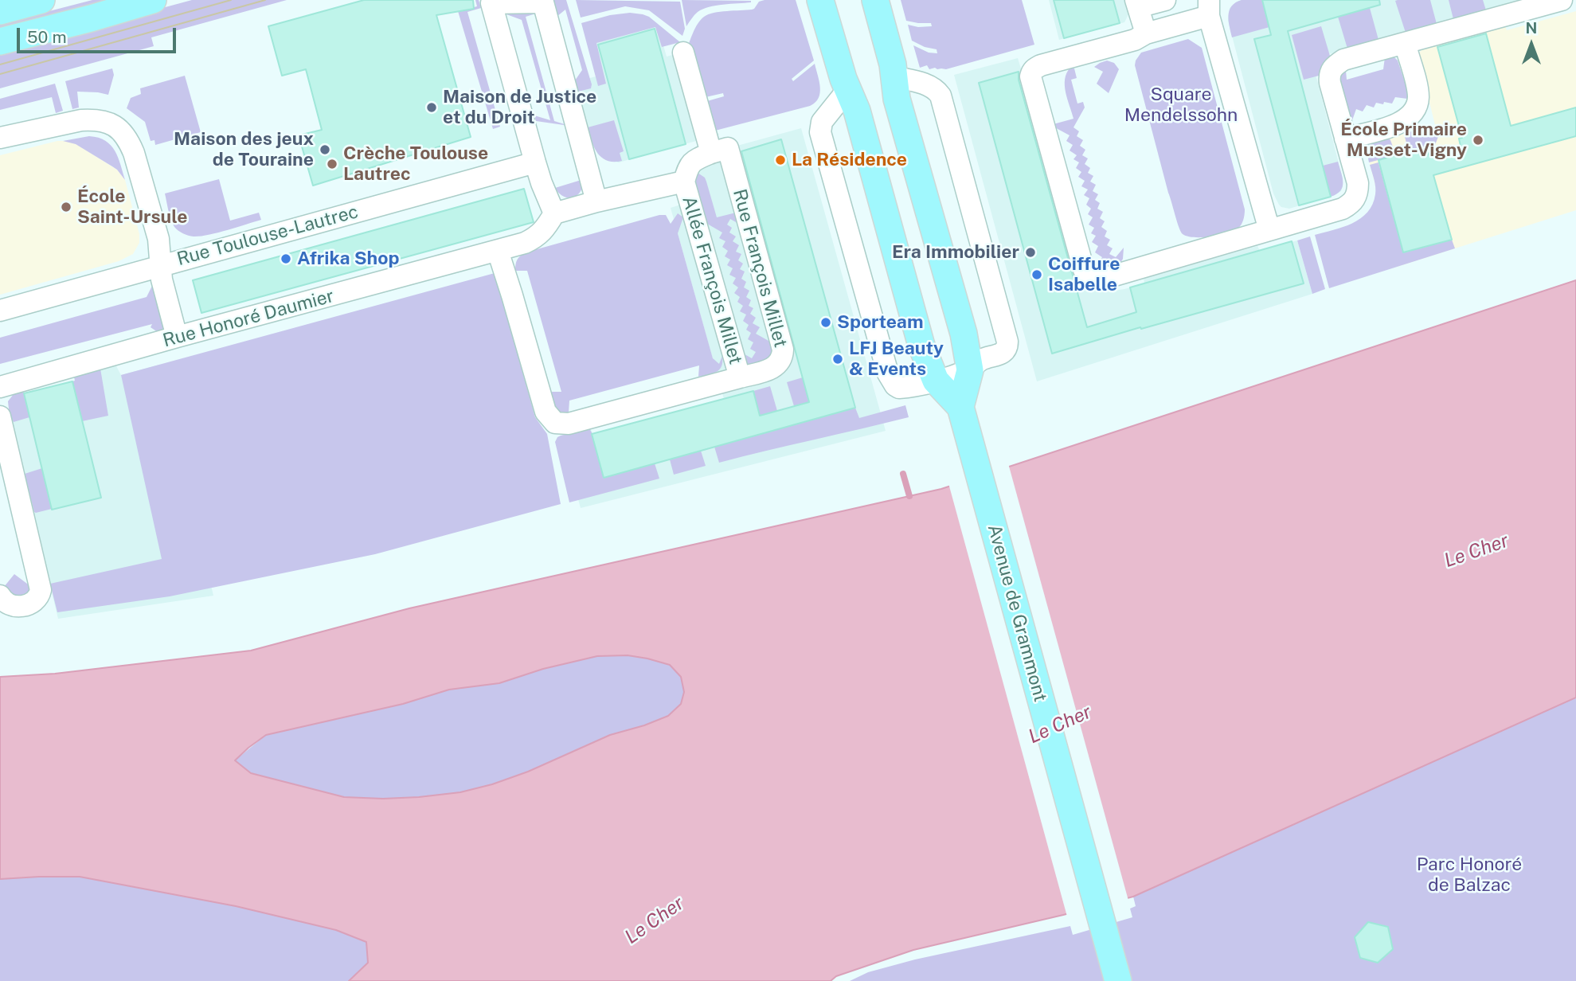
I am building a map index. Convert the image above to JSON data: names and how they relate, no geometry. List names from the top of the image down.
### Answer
{
  "streets": {
    "main road": ["Avenue de Grammont"],
    "street": [
      "Rue Toulouse-Lautrec",
      "Rue François Millet",
      "Allée François Millet",
      "Rue Honoré Daumier"
    ]
  },
  "crossings": [
    ["Rue François Millet", "Allée François Millet"],
    ["Allée François Millet", "Rue Honoré Daumier"]
  ],
  "water": ["Le Cher"],
  "parks": ["Square Mendelssohn", "Parc Honoré de Balzac"],
  "places": [
    "Maison de Justice et du Droit",
    "École Primaire Musset-Vigny",
    "Maison des jeux de Touraine",
    "La Résidence",
    "Crèche Toulouse Lautrec",
    "École Saint-Ursule",
    "Era Immobilier",
    "Afrika Shop",
    "Coiffure Isabelle",
    "Sporteam",
    "LFJ Beauty & Events"
  ],
  "scale_bar": "50 m",
  "north": "top"
}
